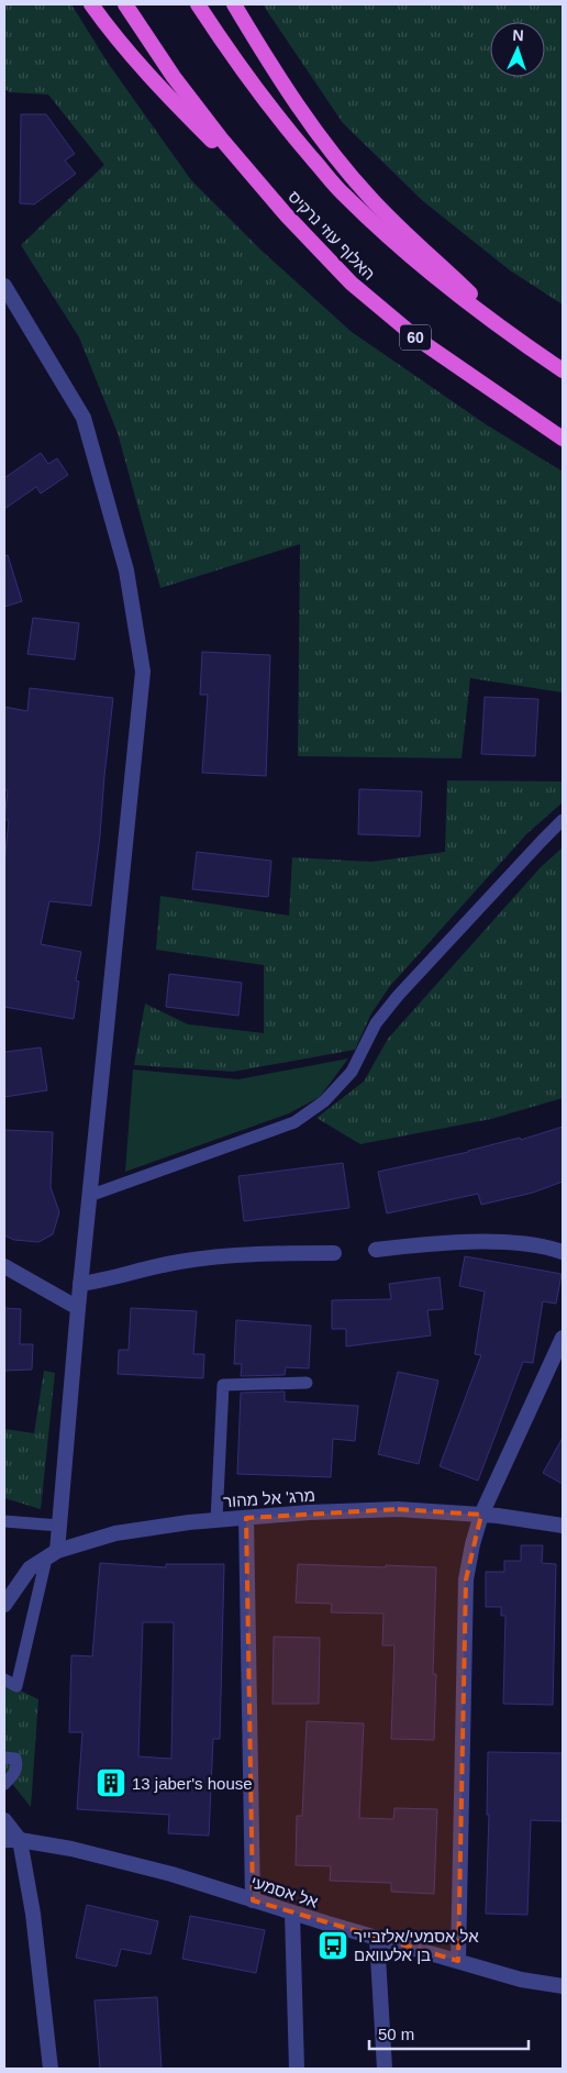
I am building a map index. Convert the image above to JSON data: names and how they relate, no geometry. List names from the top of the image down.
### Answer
{
  "streets": {
    "highway": ["האלוף עוזי נרקיס", "60"],
    "street": ["מרג' אל מהור", "אל אסמעי"]
  },
  "places": {
    "building": ["13 jaber's house"],
    "bus stop": ["אל אסמעי/אלזבייר בן אלעוואם"]
  },
  "scale_bar": "50 m",
  "north": "top"
}
